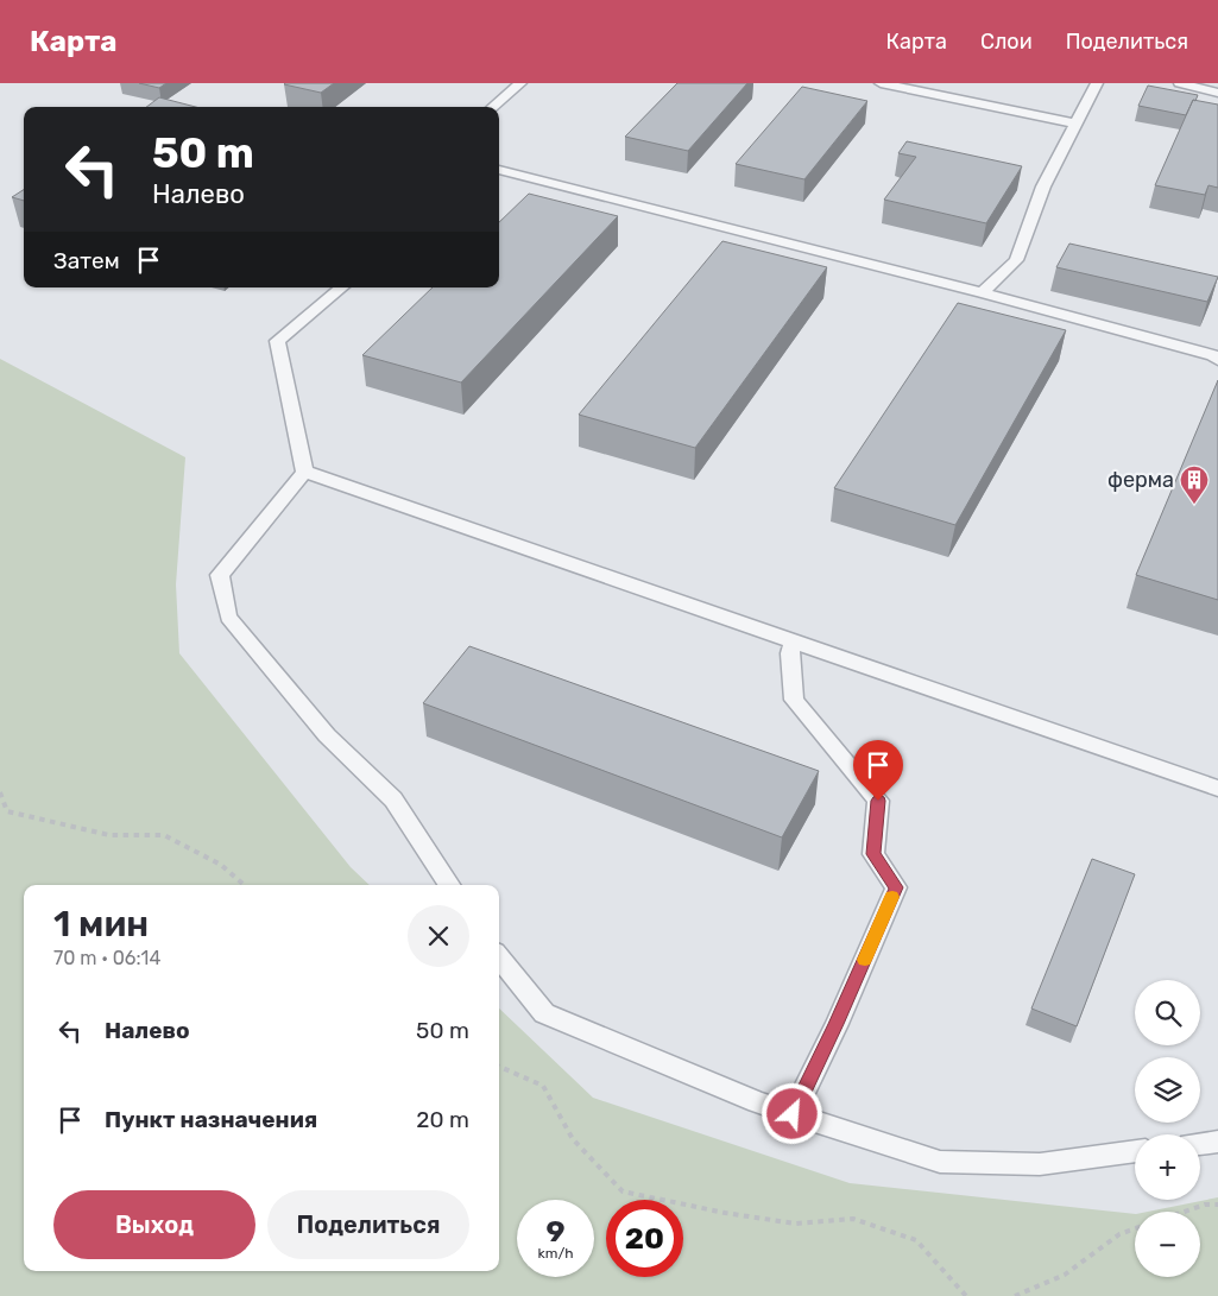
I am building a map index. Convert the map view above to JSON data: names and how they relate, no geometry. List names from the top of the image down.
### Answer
{
  "places": {
    "building": ["ферма"]
  },
  "page": {
    "header": "Карта",
    "nav": ["Карта", "Слои", "Поделиться"],
    "turn": ["50 m", "Налево"],
    "then": "Затем",
    "heading": ["1 мин", "70 m · 06:14"],
    "map_buttons": ["+", "−"],
    "list": [
      {
        "name": "Налево",
        "value": "50 m"
      },
      {
        "name": "Пункт назначения",
        "value": "20 m"
      }
    ],
    "buttons": ["Выход", "Поделиться"],
    "speed": "9 km/h",
    "limit": "20"
  }
}
